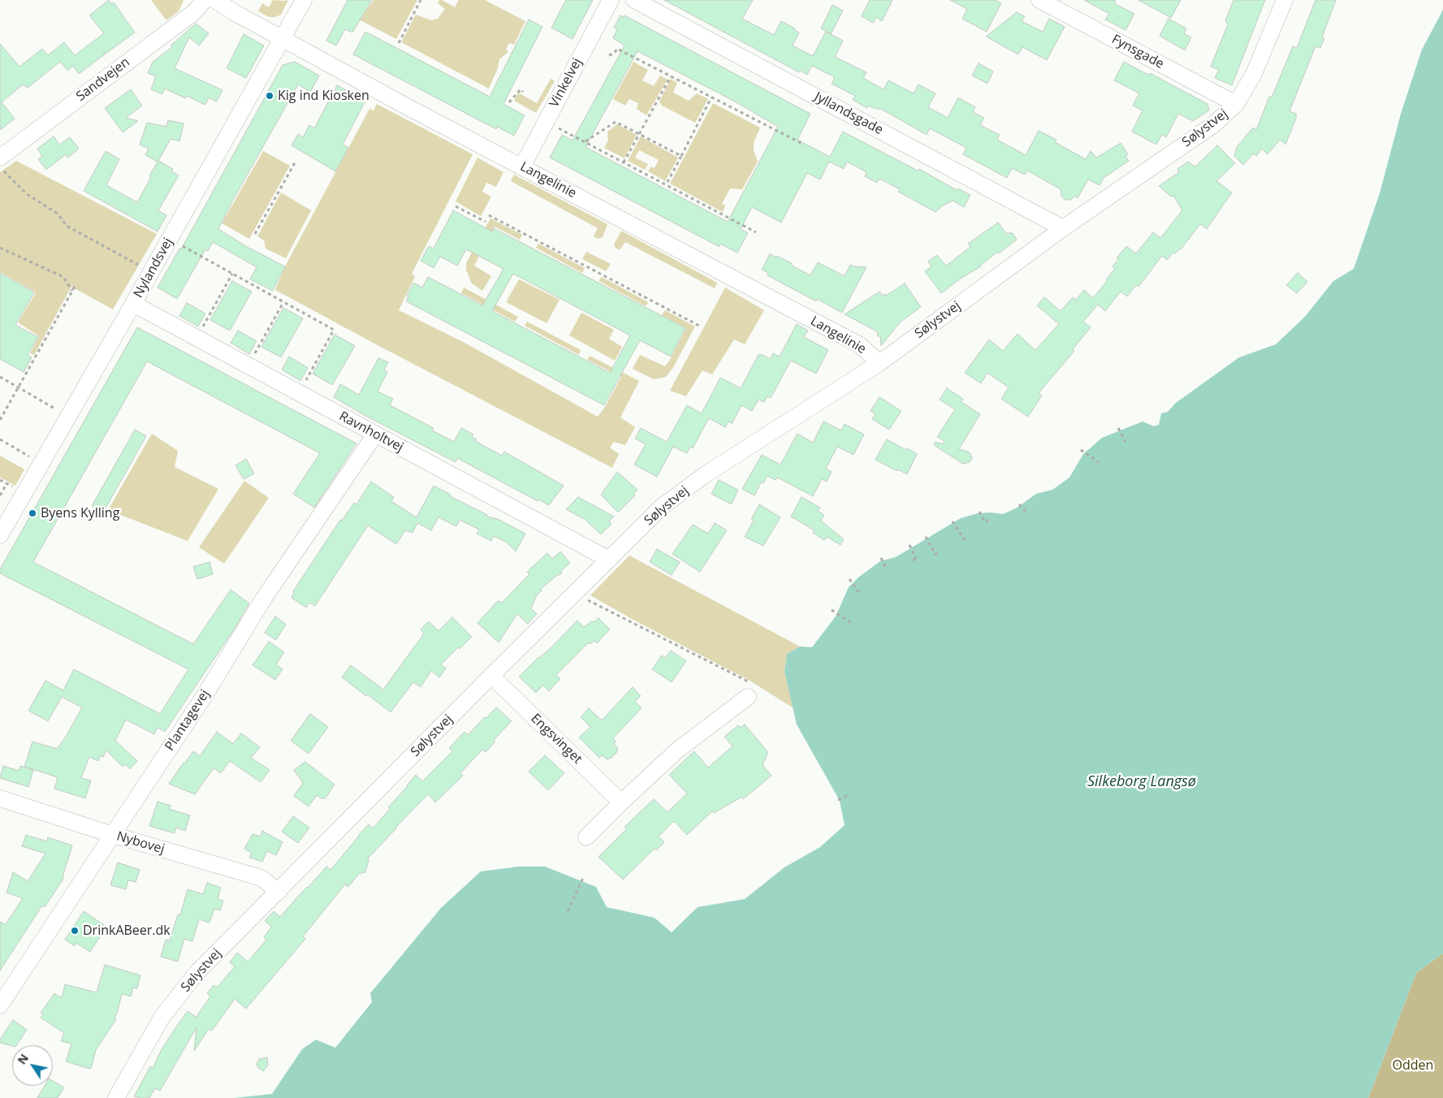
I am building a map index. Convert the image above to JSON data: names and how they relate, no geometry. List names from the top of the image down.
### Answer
{
  "streets": {
    "street": [
      "Fynsgade",
      "Sandvejen",
      "Vinkelvej",
      "Jyllandsgade",
      "Sølystvej",
      "Langelinie",
      "Nylandsvej",
      "Ravnholtvej",
      "Plantagevej",
      "Engsvinget",
      "Nybovej"
    ]
  },
  "crossings": [
    ["Fynsgade", "Sølystvej"],
    ["Vinkelvej", "Langelinie"],
    ["Jyllandsgade", "Sølystvej"],
    ["Sølystvej", "Langelinie"],
    ["Sølystvej", "Ravnholtvej"],
    ["Sølystvej", "Engsvinget"],
    ["Sølystvej", "Nybovej"],
    ["Langelinie", "Nylandsvej"],
    ["Nylandsvej", "Ravnholtvej"],
    ["Ravnholtvej", "Plantagevej"],
    ["Plantagevej", "Nybovej"]
  ],
  "water": ["Silkeborg Langsø"],
  "parks": ["Odden"],
  "places": ["Kig ind Kiosken", "Byens Kylling", "DrinkABeer.dk"],
  "north": "top left"
}
